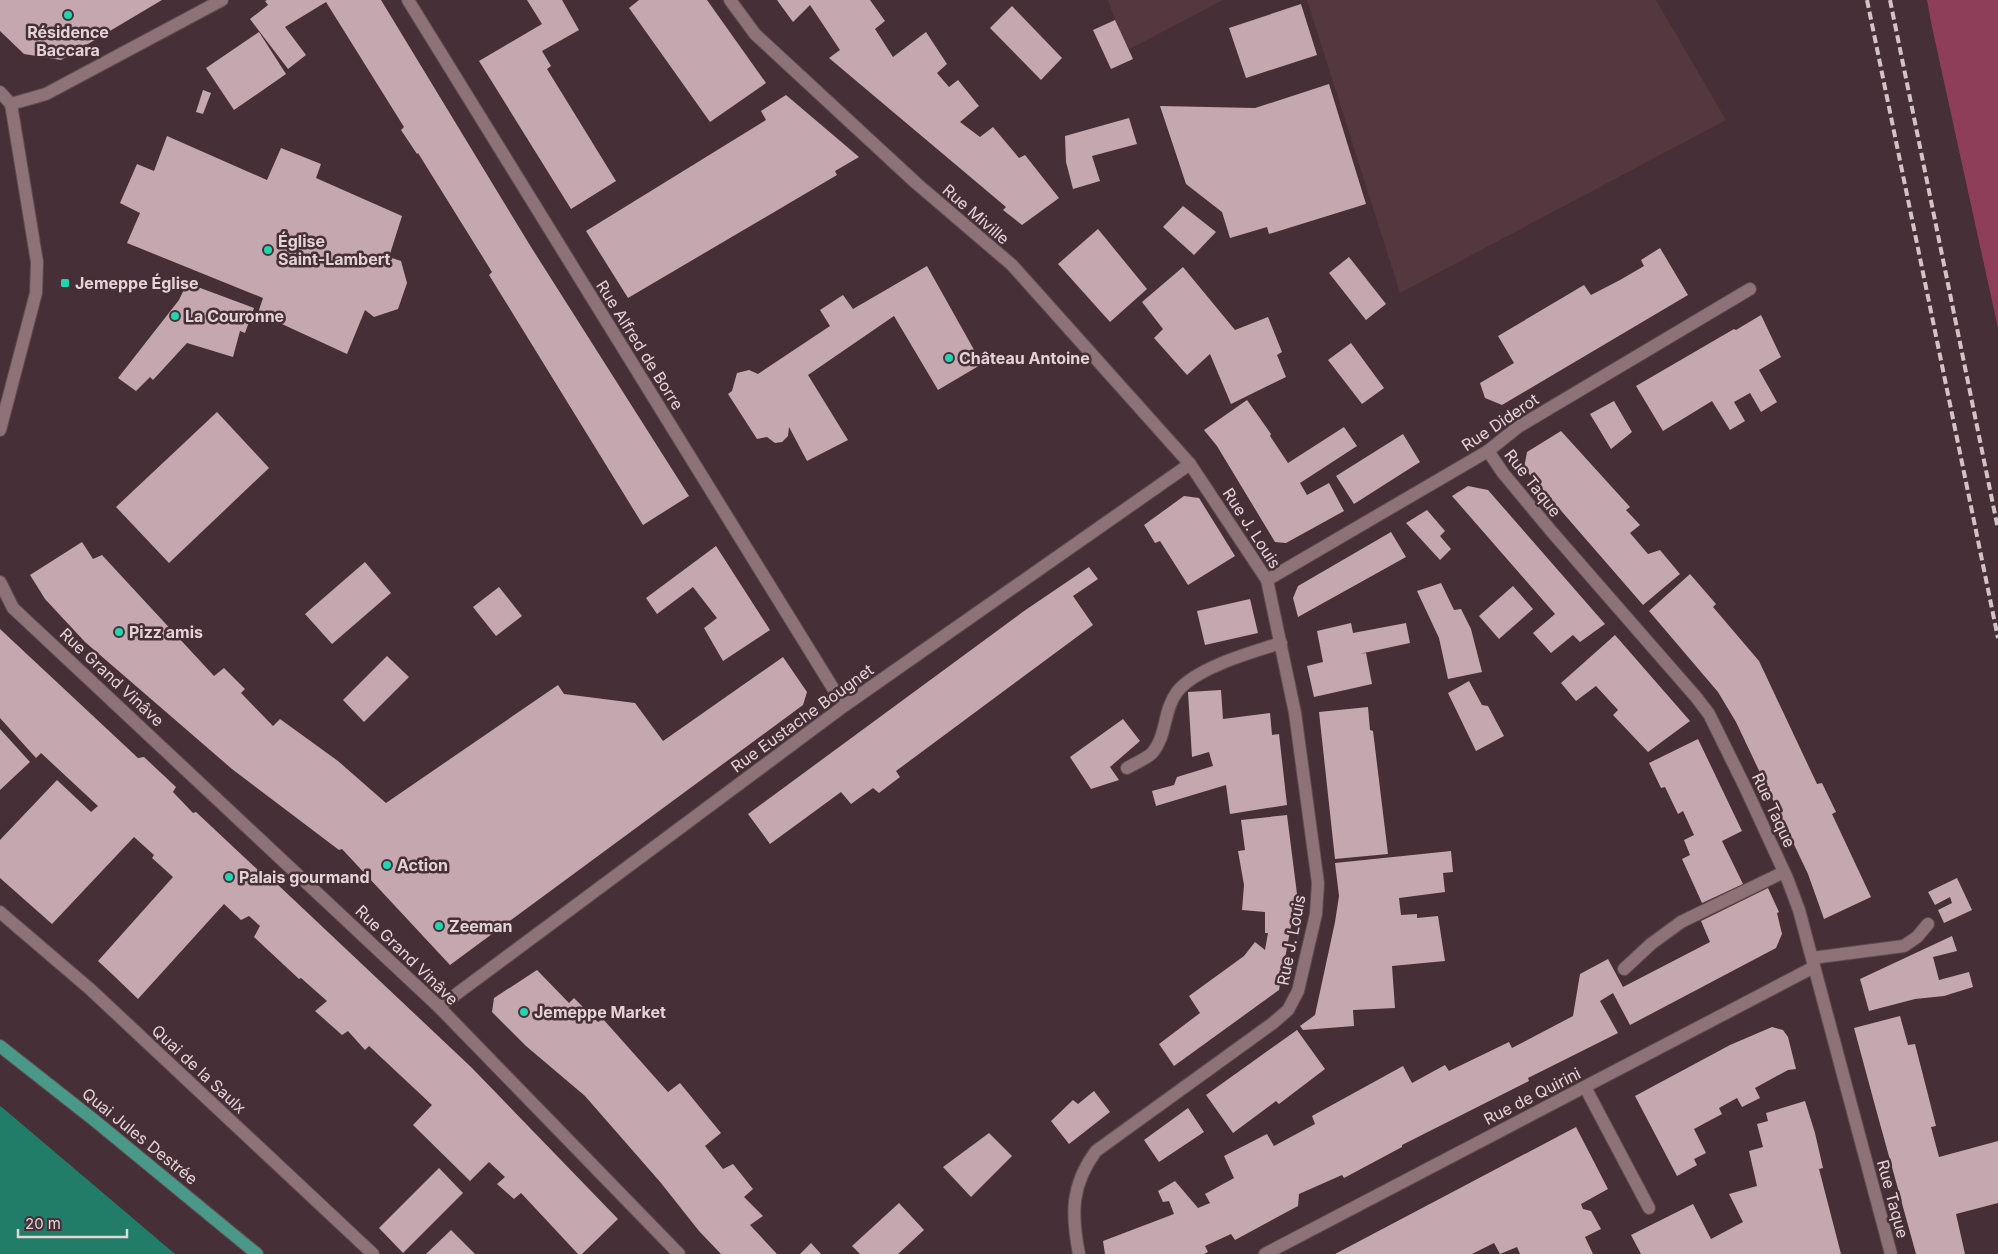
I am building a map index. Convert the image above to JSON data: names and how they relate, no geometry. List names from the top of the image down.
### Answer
{
  "streets": {
    "main road": ["Quai Jules Destrée"],
    "street": [
      "Rue Miville",
      "Rue Alfred de Borre",
      "Rue Diderot",
      "Rue Taque",
      "Rue J. Louis",
      "Rue Grand Vinâve",
      "Rue Eustache Bougnet",
      "Quai de la Saulx",
      "Rue de Quirini"
    ]
  },
  "crossings": [
    ["Rue Miville", "Rue J. Louis"],
    ["Rue Miville", "Rue Eustache Bougnet"],
    ["Rue Alfred de Borre", "Rue Eustache Bougnet"],
    ["Rue Diderot", "Rue Taque"],
    ["Rue Diderot", "Rue J. Louis"],
    ["Rue Taque", "Rue de Quirini"],
    ["Rue J. Louis", "Rue Eustache Bougnet"],
    ["Rue Grand Vinâve", "Rue Eustache Bougnet"]
  ],
  "places": {
    "other": [
      "Résidence Baccara",
      "Église Saint-Lambert",
      "La Couronne",
      "Château Antoine",
      "Pizz amis",
      "Action",
      "Palais gourmand",
      "Zeeman",
      "Jemeppe Market"
    ],
    "transit": ["Jemeppe Église"]
  },
  "scale_bar": "20 m"
}
